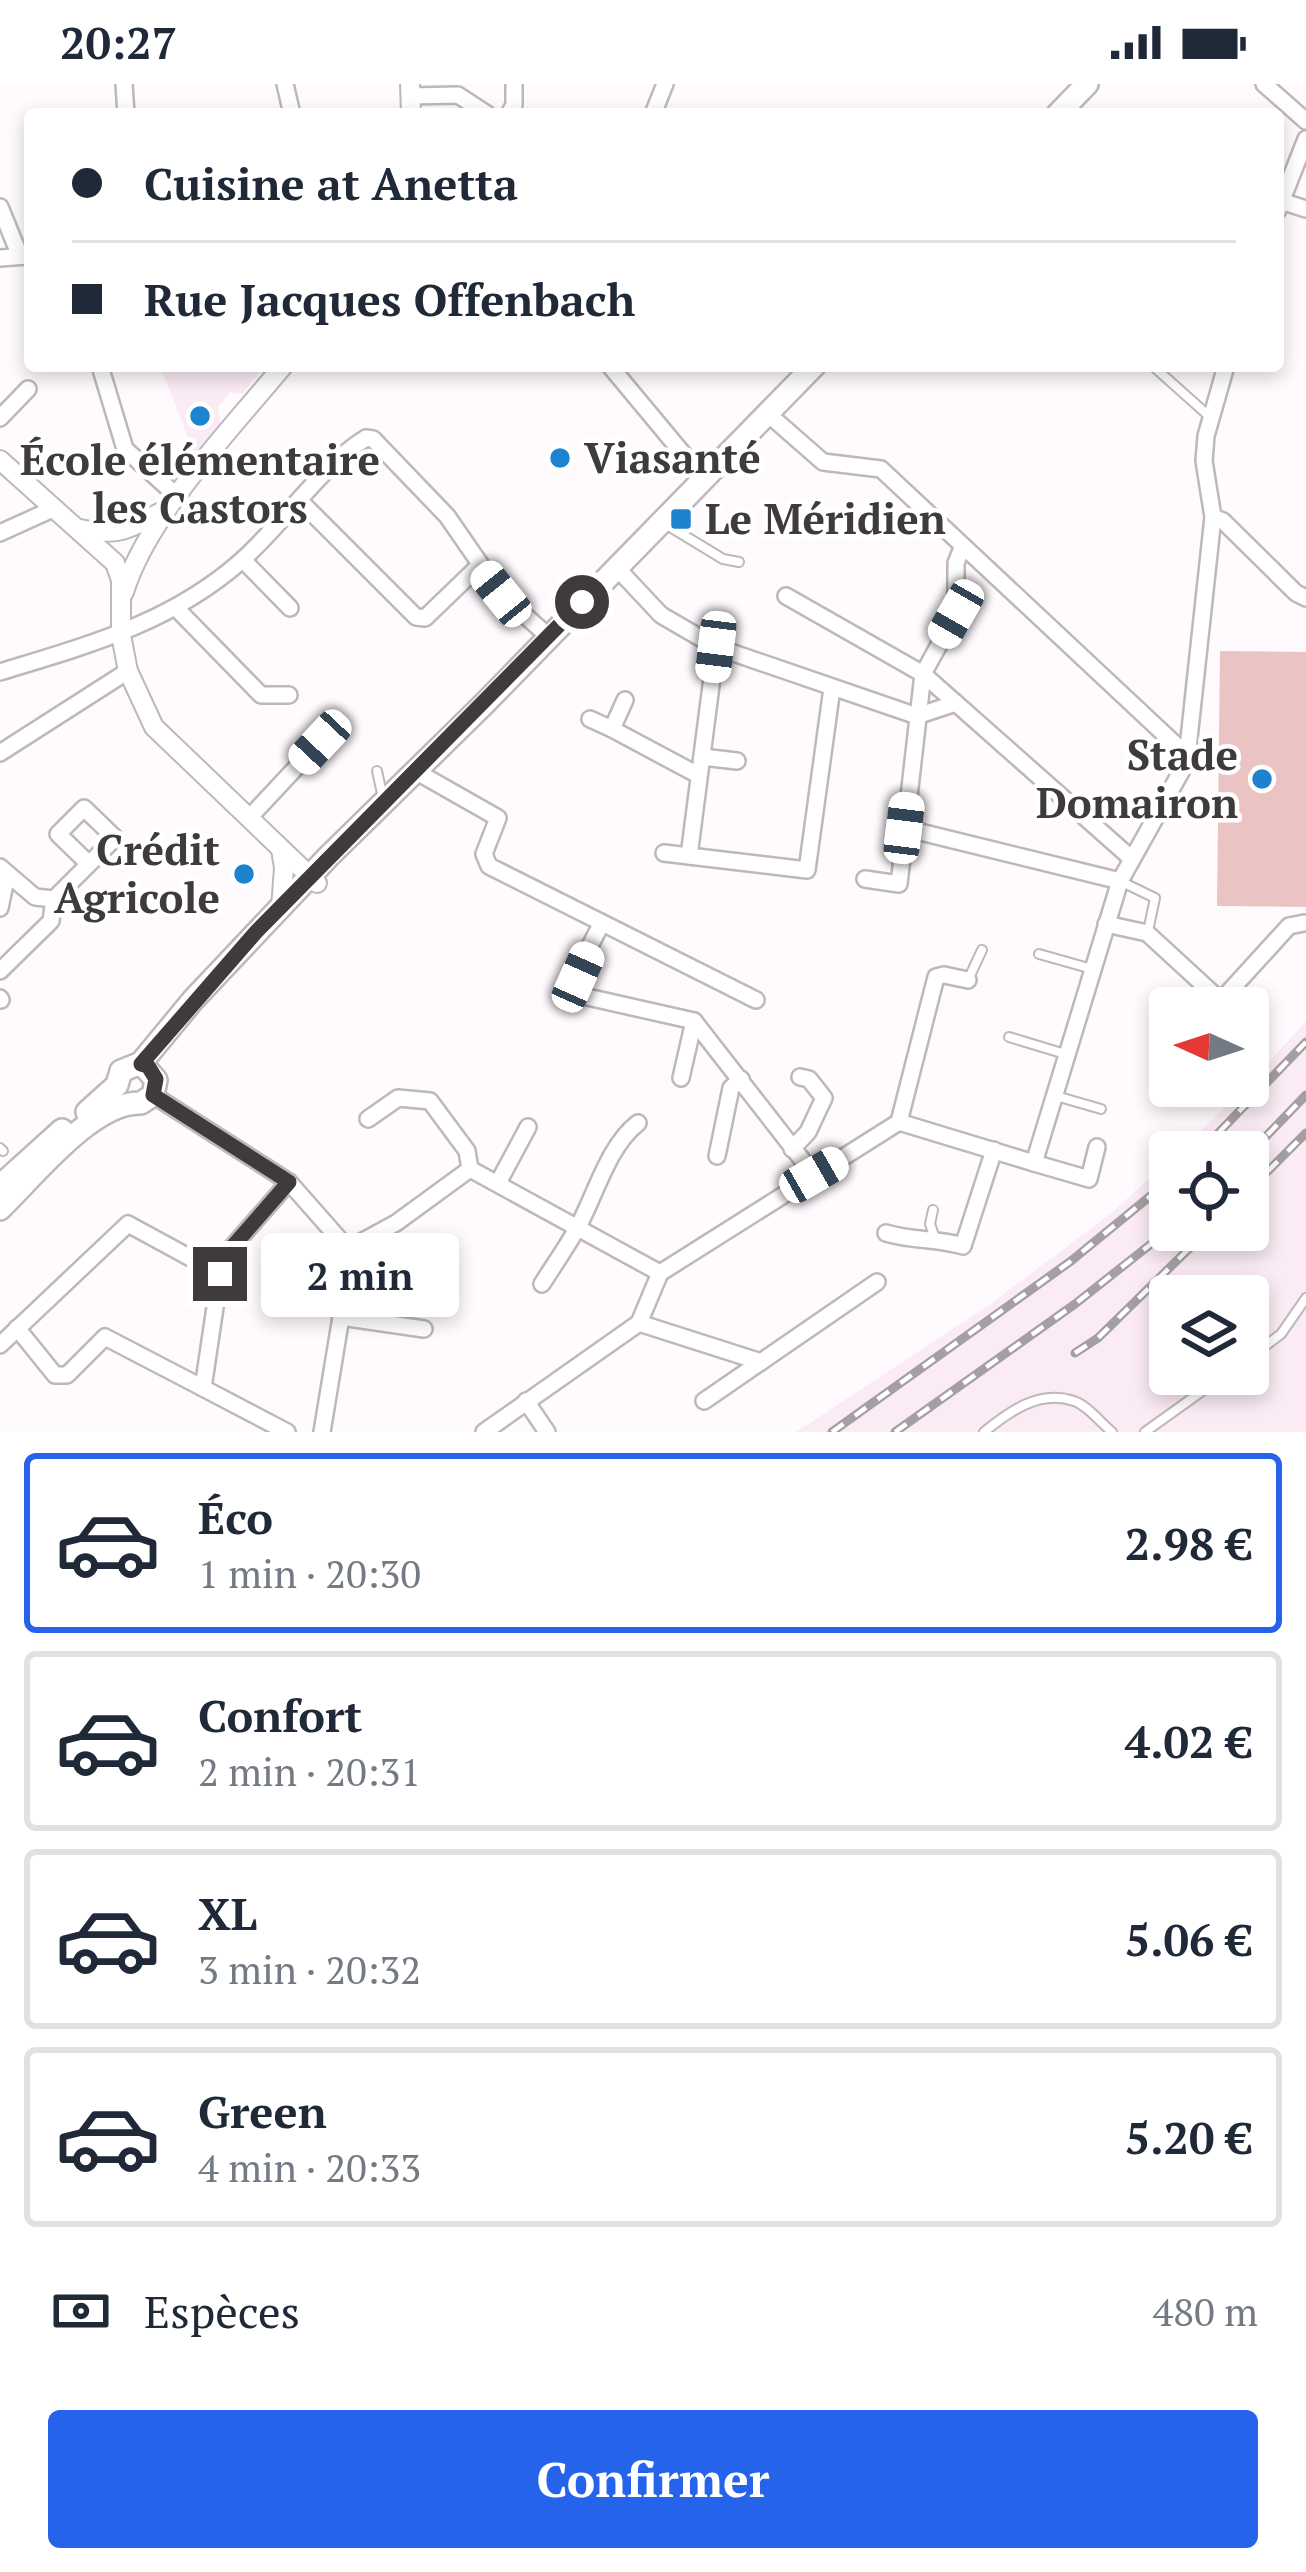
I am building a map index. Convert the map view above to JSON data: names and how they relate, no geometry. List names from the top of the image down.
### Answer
{
  "places": {
    "other": [
      "École élémentaire les Castors",
      "Viasanté",
      "Stade Domairon",
      "Crédit Agricole"
    ],
    "transit": ["Le Méridien"]
  },
  "north": "left",
  "page": {
    "status": "20:27",
    "banner": ["Cuisine at Anetta", "Rue Jacques Offenbach"],
    "bubble": "2 min",
    "list": [
      {
        "name": "Éco",
        "note": "1 min · 20:30",
        "value": "2.98 €"
      },
      {
        "name": "Confort",
        "note": "2 min · 20:31",
        "value": "4.02 €"
      },
      {
        "name": "XL",
        "note": "3 min · 20:32",
        "value": "5.06 €"
      },
      {
        "name": "Green",
        "note": "4 min · 20:33",
        "value": "5.20 €"
      }
    ],
    "pay": ["Espèces", "480 m"],
    "buttons": "Confirmer"
  }
}
